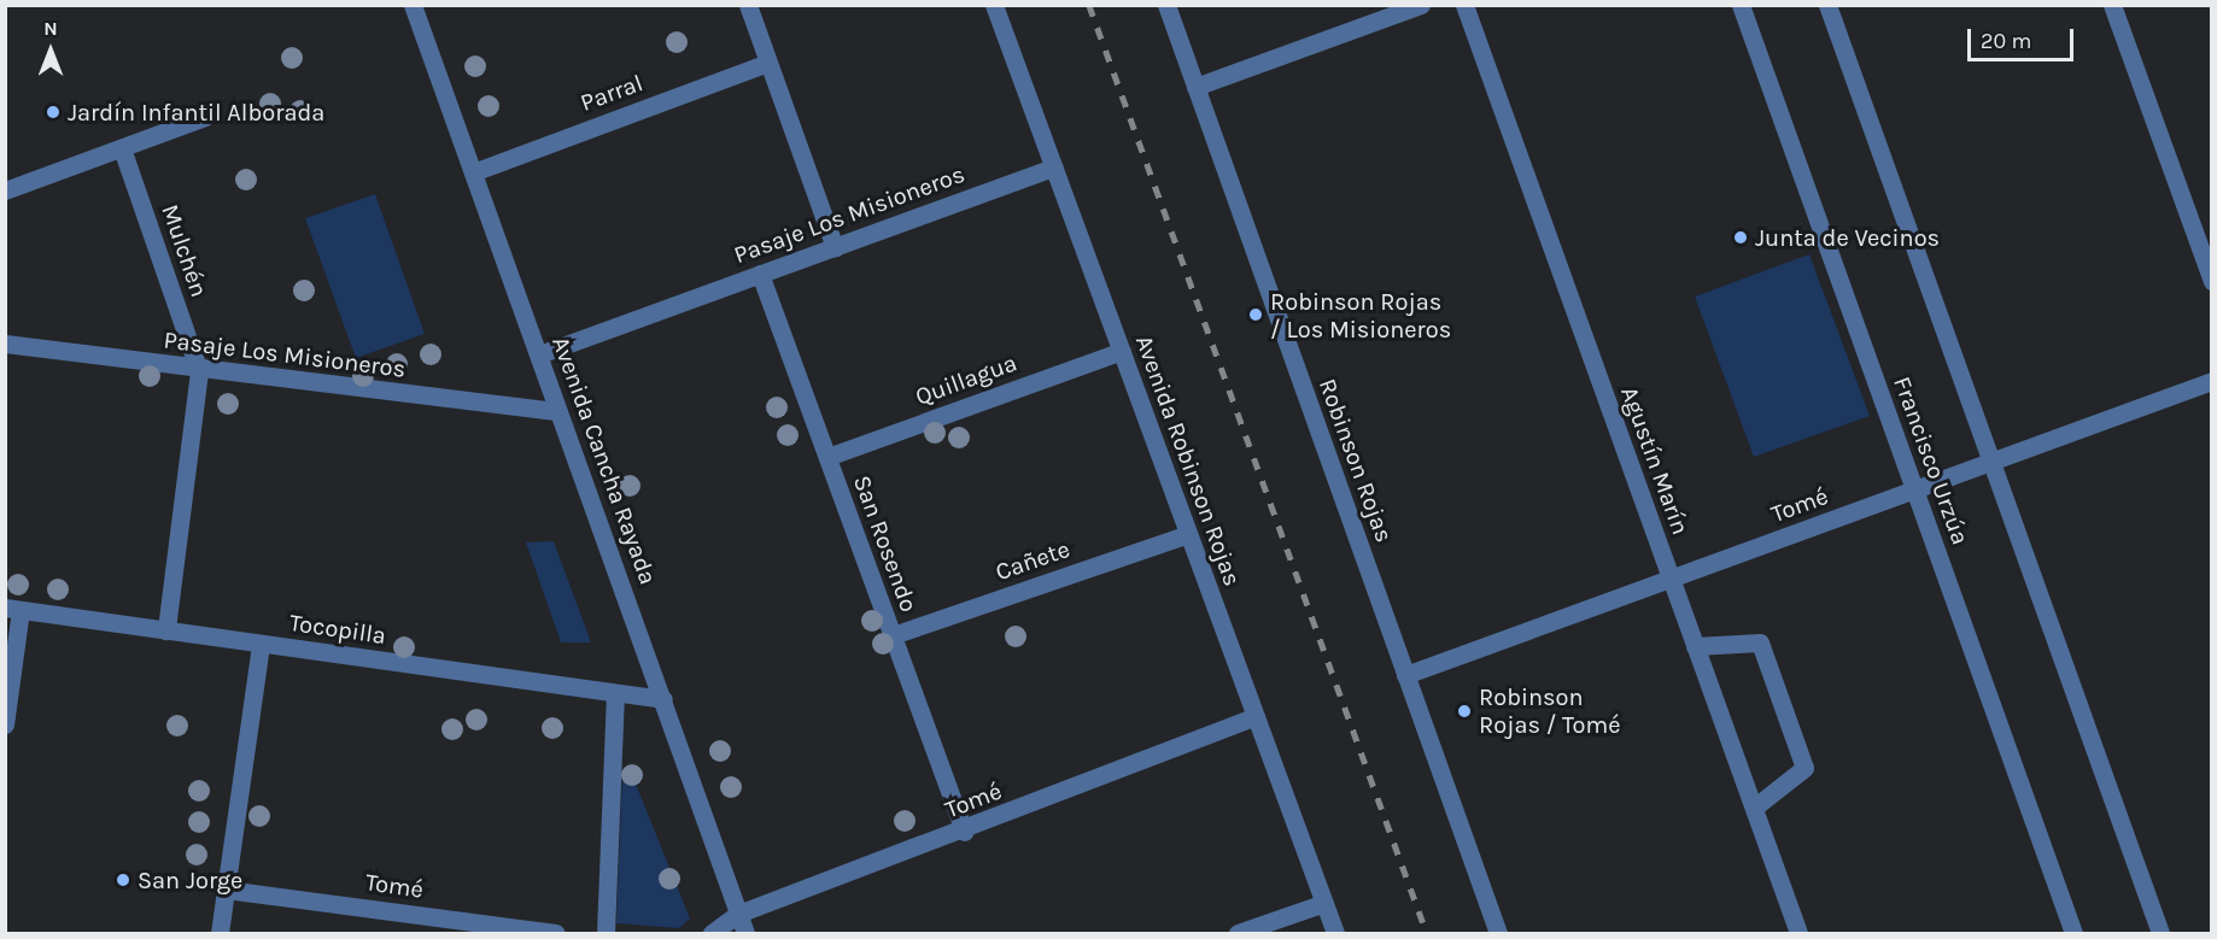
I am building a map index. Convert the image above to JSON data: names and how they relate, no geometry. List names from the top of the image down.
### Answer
{
  "streets": {
    "street": [
      "Parral",
      "Pasaje Los Misioneros",
      "Mulchén",
      "Quillagua",
      "Avenida Cancha Rayada",
      "Avenida Robinson Rojas",
      "Robinson Rojas",
      "Agustín Marín",
      "Francisco Urzúa",
      "Tomé",
      "San Rosendo",
      "Cañete",
      "Tocopilla"
    ]
  },
  "crossings": [
    ["Parral", "Avenida Cancha Rayada"],
    ["Pasaje Los Misioneros", "Mulchén"],
    ["Pasaje Los Misioneros", "Avenida Cancha Rayada"],
    ["Pasaje Los Misioneros", "Avenida Robinson Rojas"],
    ["Pasaje Los Misioneros", "San Rosendo"],
    ["Quillagua", "Avenida Robinson Rojas"],
    ["Quillagua", "San Rosendo"],
    ["Avenida Cancha Rayada", "Tomé"],
    ["Avenida Cancha Rayada", "Tocopilla"],
    ["Avenida Robinson Rojas", "Tomé"],
    ["Avenida Robinson Rojas", "Cañete"],
    ["Robinson Rojas", "Tomé"],
    ["Agustín Marín", "Tomé"],
    ["Francisco Urzúa", "Tomé"],
    ["Tomé", "San Rosendo"],
    ["San Rosendo", "Cañete"]
  ],
  "places": [
    "Jardín Infantil Alborada",
    "Junta de Vecinos",
    "Robinson Rojas / Los Misioneros",
    "Robinson Rojas / Tomé",
    "San Jorge"
  ],
  "scale_bar": "20 m",
  "north": "top"
}
